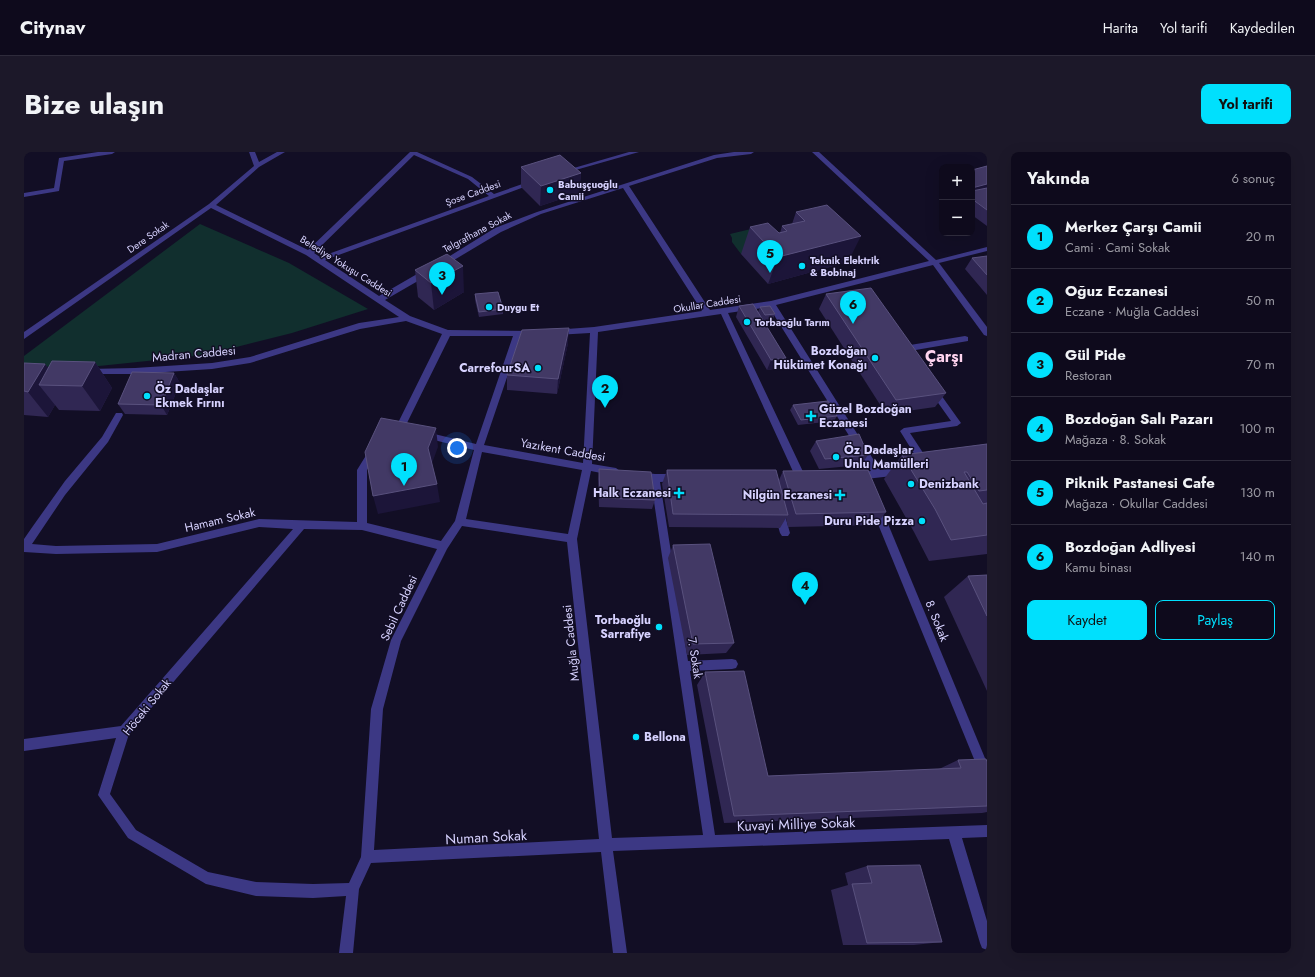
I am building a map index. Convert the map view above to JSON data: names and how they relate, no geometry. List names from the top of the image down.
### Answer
{
  "streets": {
    "street": [
      "Şose Caddesi",
      "Telgrafhane Sokak",
      "Dere Sokak",
      "Belediye Yokuşu Caddesi",
      "Okullar Caddesi",
      "Madran Caddesi",
      "Yazıkent Caddesi",
      "Hamam Sokak",
      "Sebil Caddesi",
      "8. Sokak",
      "Muğla Caddesi",
      "7. Sokak",
      "Höceki Sokak",
      "Kuvayi Milliye Sokak",
      "Numan Sokak"
    ]
  },
  "crossings": [
    ["Şose Caddesi", "Belediye Yokuşu Caddesi"],
    ["Telgrafhane Sokak", "Belediye Yokuşu Caddesi"],
    ["Dere Sokak", "Belediye Yokuşu Caddesi"],
    ["Belediye Yokuşu Caddesi", "Okullar Caddesi"],
    ["Belediye Yokuşu Caddesi", "Madran Caddesi"],
    ["Okullar Caddesi", "Sebil Caddesi"],
    ["Okullar Caddesi", "Muğla Caddesi"],
    ["Yazıkent Caddesi", "Sebil Caddesi"],
    ["Yazıkent Caddesi", "Muğla Caddesi"],
    ["Yazıkent Caddesi", "7. Sokak"],
    ["Hamam Sokak", "Sebil Caddesi"],
    ["Hamam Sokak", "Höceki Sokak"],
    ["Sebil Caddesi", "Höceki Sokak"],
    ["Sebil Caddesi", "Numan Sokak"],
    ["Muğla Caddesi", "Kuvayi Milliye Sokak"],
    ["Muğla Caddesi", "Numan Sokak"],
    ["7. Sokak", "Kuvayi Milliye Sokak"],
    ["Kuvayi Milliye Sokak", "Numan Sokak"]
  ],
  "districts": ["Çarşı"],
  "places": {
    "other": [
      "Babuşçuoğlu Camii",
      "Teknik Elektrik & Bobinaj",
      "Duygu Et",
      "Torbaoğlu Tarım",
      "Bozdoğan Hükümet Konağı",
      "CarrefourSA",
      "Öz Dadaşlar Ekmek Fırını",
      "Öz Dadaşlar Unlu Mamülleri",
      "Denizbank",
      "Duru Pide Pizza",
      "Torbaoğlu Sarrafiye",
      "Bellona"
    ],
    "health": ["Güzel Bozdoğan Eczanesi", "Halk Eczanesi", "Nilgün Eczanesi"]
  },
  "page": {
    "header": "Citynav",
    "nav": ["Harita", "Yol tarifi", "Kaydedilen"],
    "title": "Bize ulaşın",
    "buttons": [
      "Yol tarifi",
      ["Kaydet", "Paylaş"]
    ],
    "heading": ["Yakında", "6 sonuç"],
    "map_buttons": ["+", "−"],
    "list": [
      {
        "mark": "1",
        "name": "Merkez Çarşı Camii",
        "note": "Cami · Cami Sokak",
        "value": "20 m"
      },
      {
        "mark": "2",
        "name": "Oğuz Eczanesi",
        "note": "Eczane · Muğla Caddesi",
        "value": "50 m"
      },
      {
        "mark": "3",
        "name": "Gül Pide",
        "note": "Restoran",
        "value": "70 m"
      },
      {
        "mark": "4",
        "name": "Bozdoğan Salı Pazarı",
        "note": "Mağaza · 8. Sokak",
        "value": "100 m"
      },
      {
        "mark": "5",
        "name": "Piknik Pastanesi Cafe",
        "note": "Mağaza · Okullar Caddesi",
        "value": "130 m"
      },
      {
        "mark": "6",
        "name": "Bozdoğan Adliyesi",
        "note": "Kamu binası",
        "value": "140 m"
      }
    ],
    "pins": [
      "5",
      "3",
      "6",
      "2",
      "1",
      "4"
    ]
  }
}
